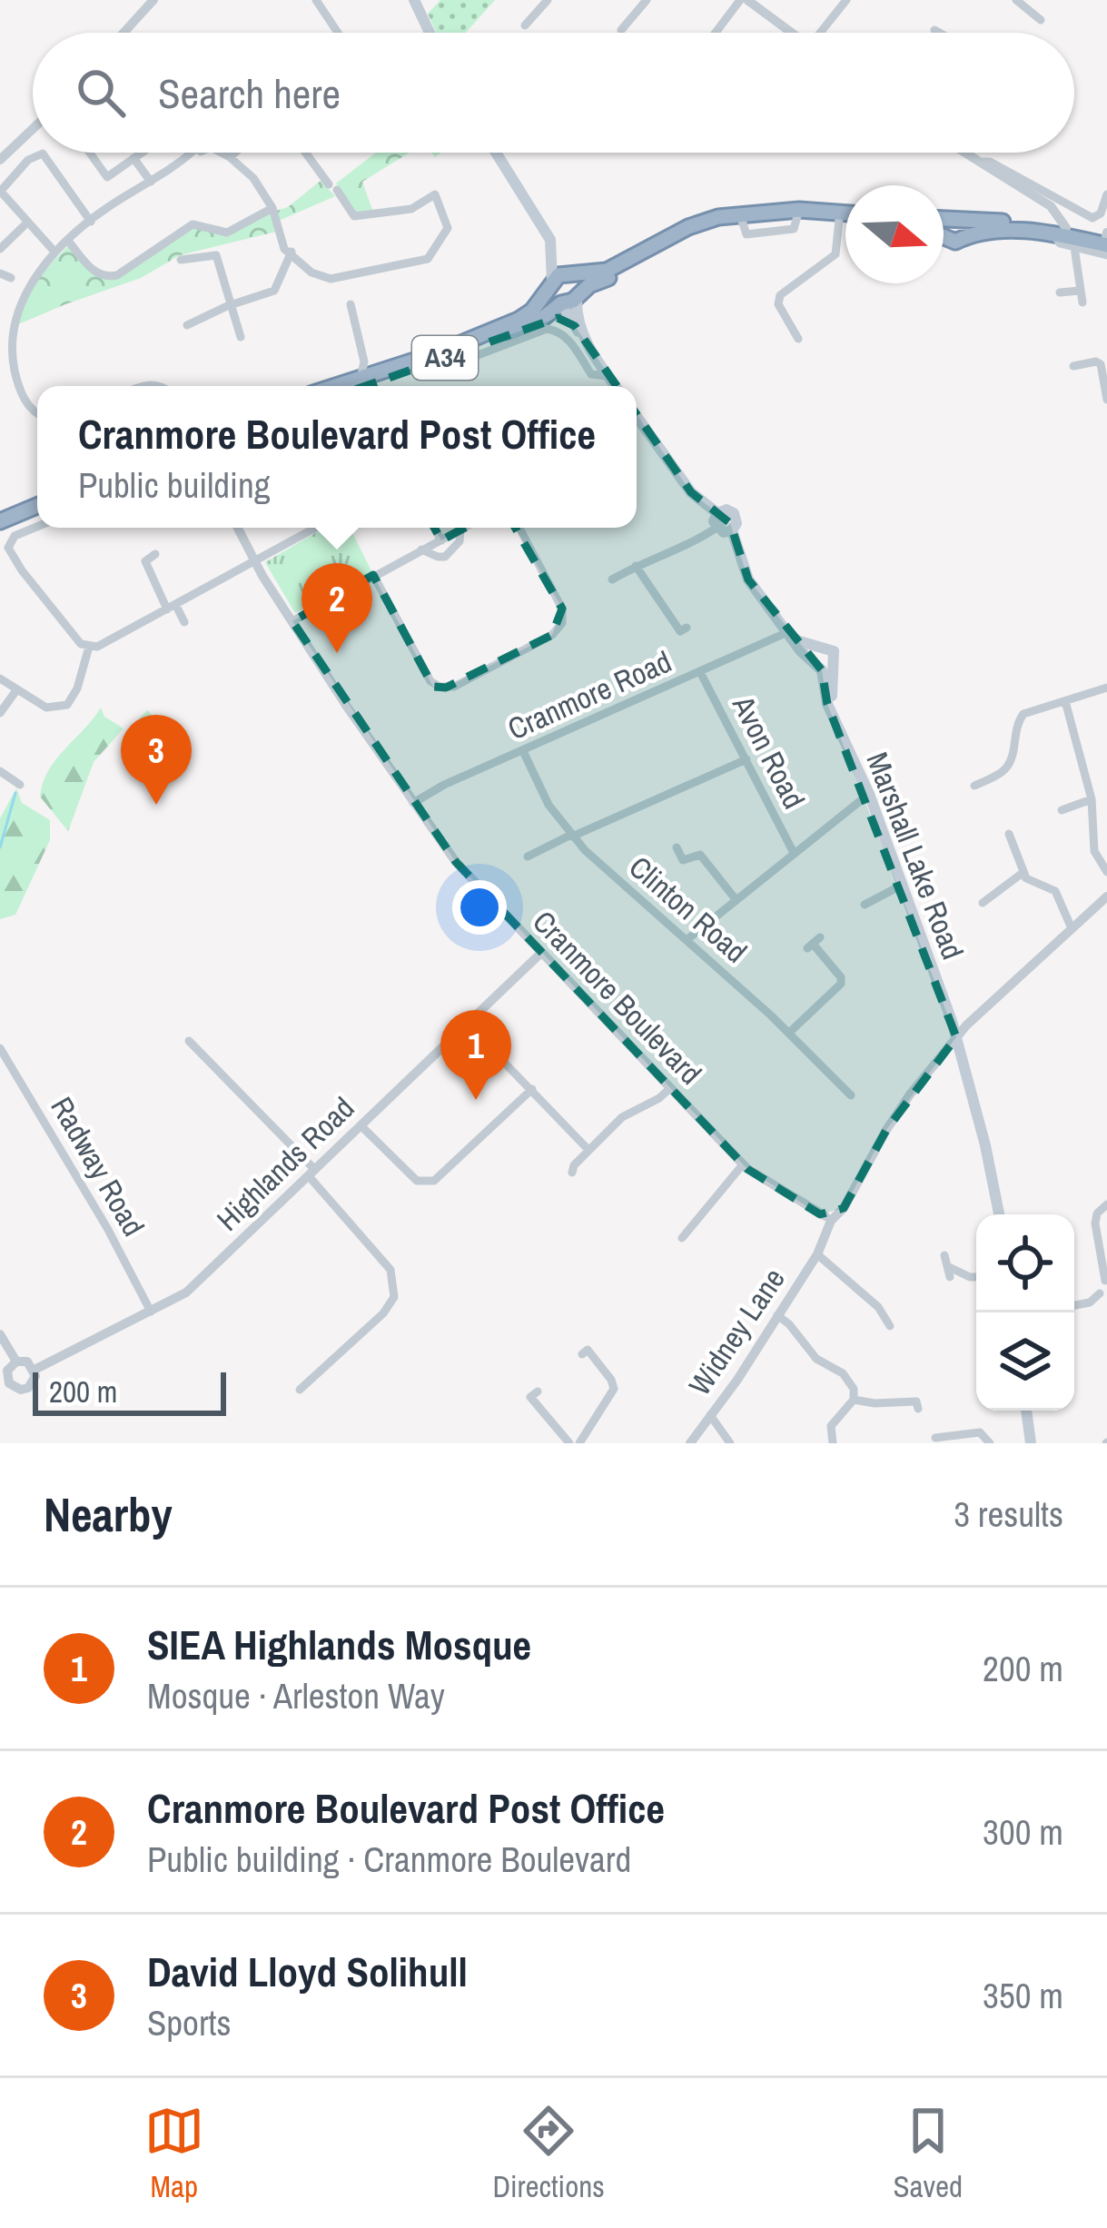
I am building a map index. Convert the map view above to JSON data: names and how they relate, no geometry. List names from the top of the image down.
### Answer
{
  "streets": {
    "highway": ["A34"],
    "main road": ["Marshall Lake Road"],
    "street": [
      "Cranmore Road",
      "Avon Road",
      "Clinton Road",
      "Cranmore Boulevard",
      "Highlands Road",
      "Radway Road",
      "Widney Lane"
    ]
  },
  "crossings": [
    ["Cranmore Road", "Avon Road"],
    ["Cranmore Road", "Marshall Lake Road"],
    ["Cranmore Road", "Clinton Road"],
    ["Cranmore Road", "Cranmore Boulevard"],
    ["Marshall Lake Road", "Widney Lane"],
    ["Cranmore Boulevard", "Highlands Road"],
    ["Cranmore Boulevard", "Widney Lane"],
    ["Highlands Road", "Radway Road"]
  ],
  "scale_bar": "200 m",
  "north": "right",
  "page": {
    "search": "Search here",
    "popup": ["Cranmore Boulevard Post Office", "Public building"],
    "pins": ["2", "3", "1"],
    "scale": "200 m",
    "heading": ["Nearby", "3 results"],
    "list": [
      {
        "mark": "1",
        "name": "SIEA Highlands Mosque",
        "note": "Mosque · Arleston Way",
        "value": "200 m"
      },
      {
        "mark": "2",
        "name": "Cranmore Boulevard Post Office",
        "note": "Public building · Cranmore Boulevard",
        "value": "300 m"
      },
      {
        "mark": "3",
        "name": "David Lloyd Solihull",
        "note": "Sports",
        "value": "350 m"
      }
    ],
    "nav": ["Map", "Directions", "Saved"]
  }
}
